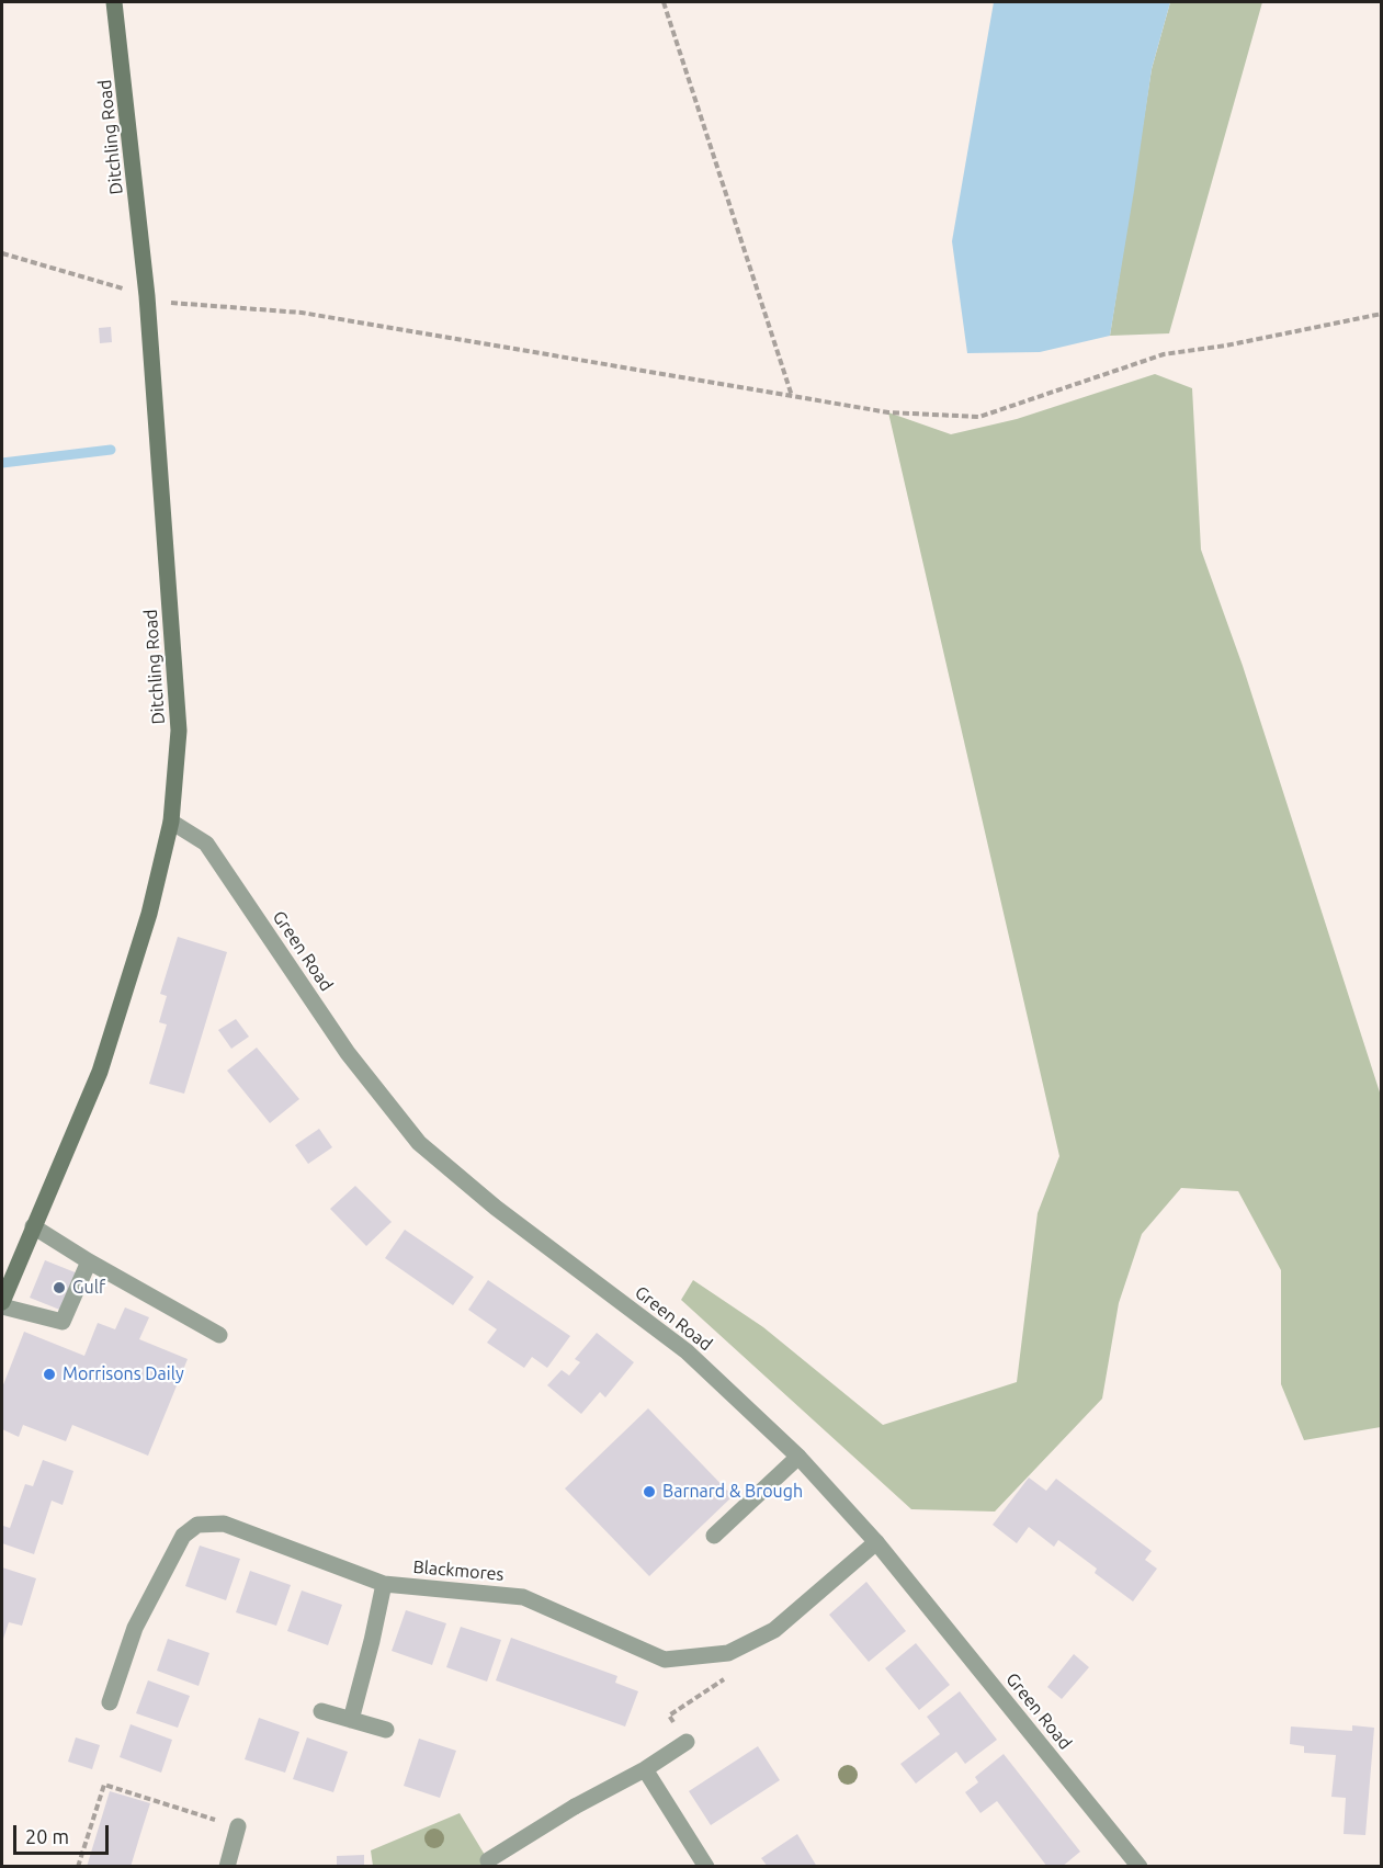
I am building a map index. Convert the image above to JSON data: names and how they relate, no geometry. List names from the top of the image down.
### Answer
{
  "streets": {
    "main road": ["Ditchling Road"],
    "street": ["Green Road", "Blackmores"]
  },
  "crossings": [
    ["Ditchling Road", "Green Road"],
    ["Green Road", "Blackmores"]
  ],
  "places": ["Gulf", "Morrisons Daily", "Barnard & Brough"],
  "scale_bar": "20 m"
}
